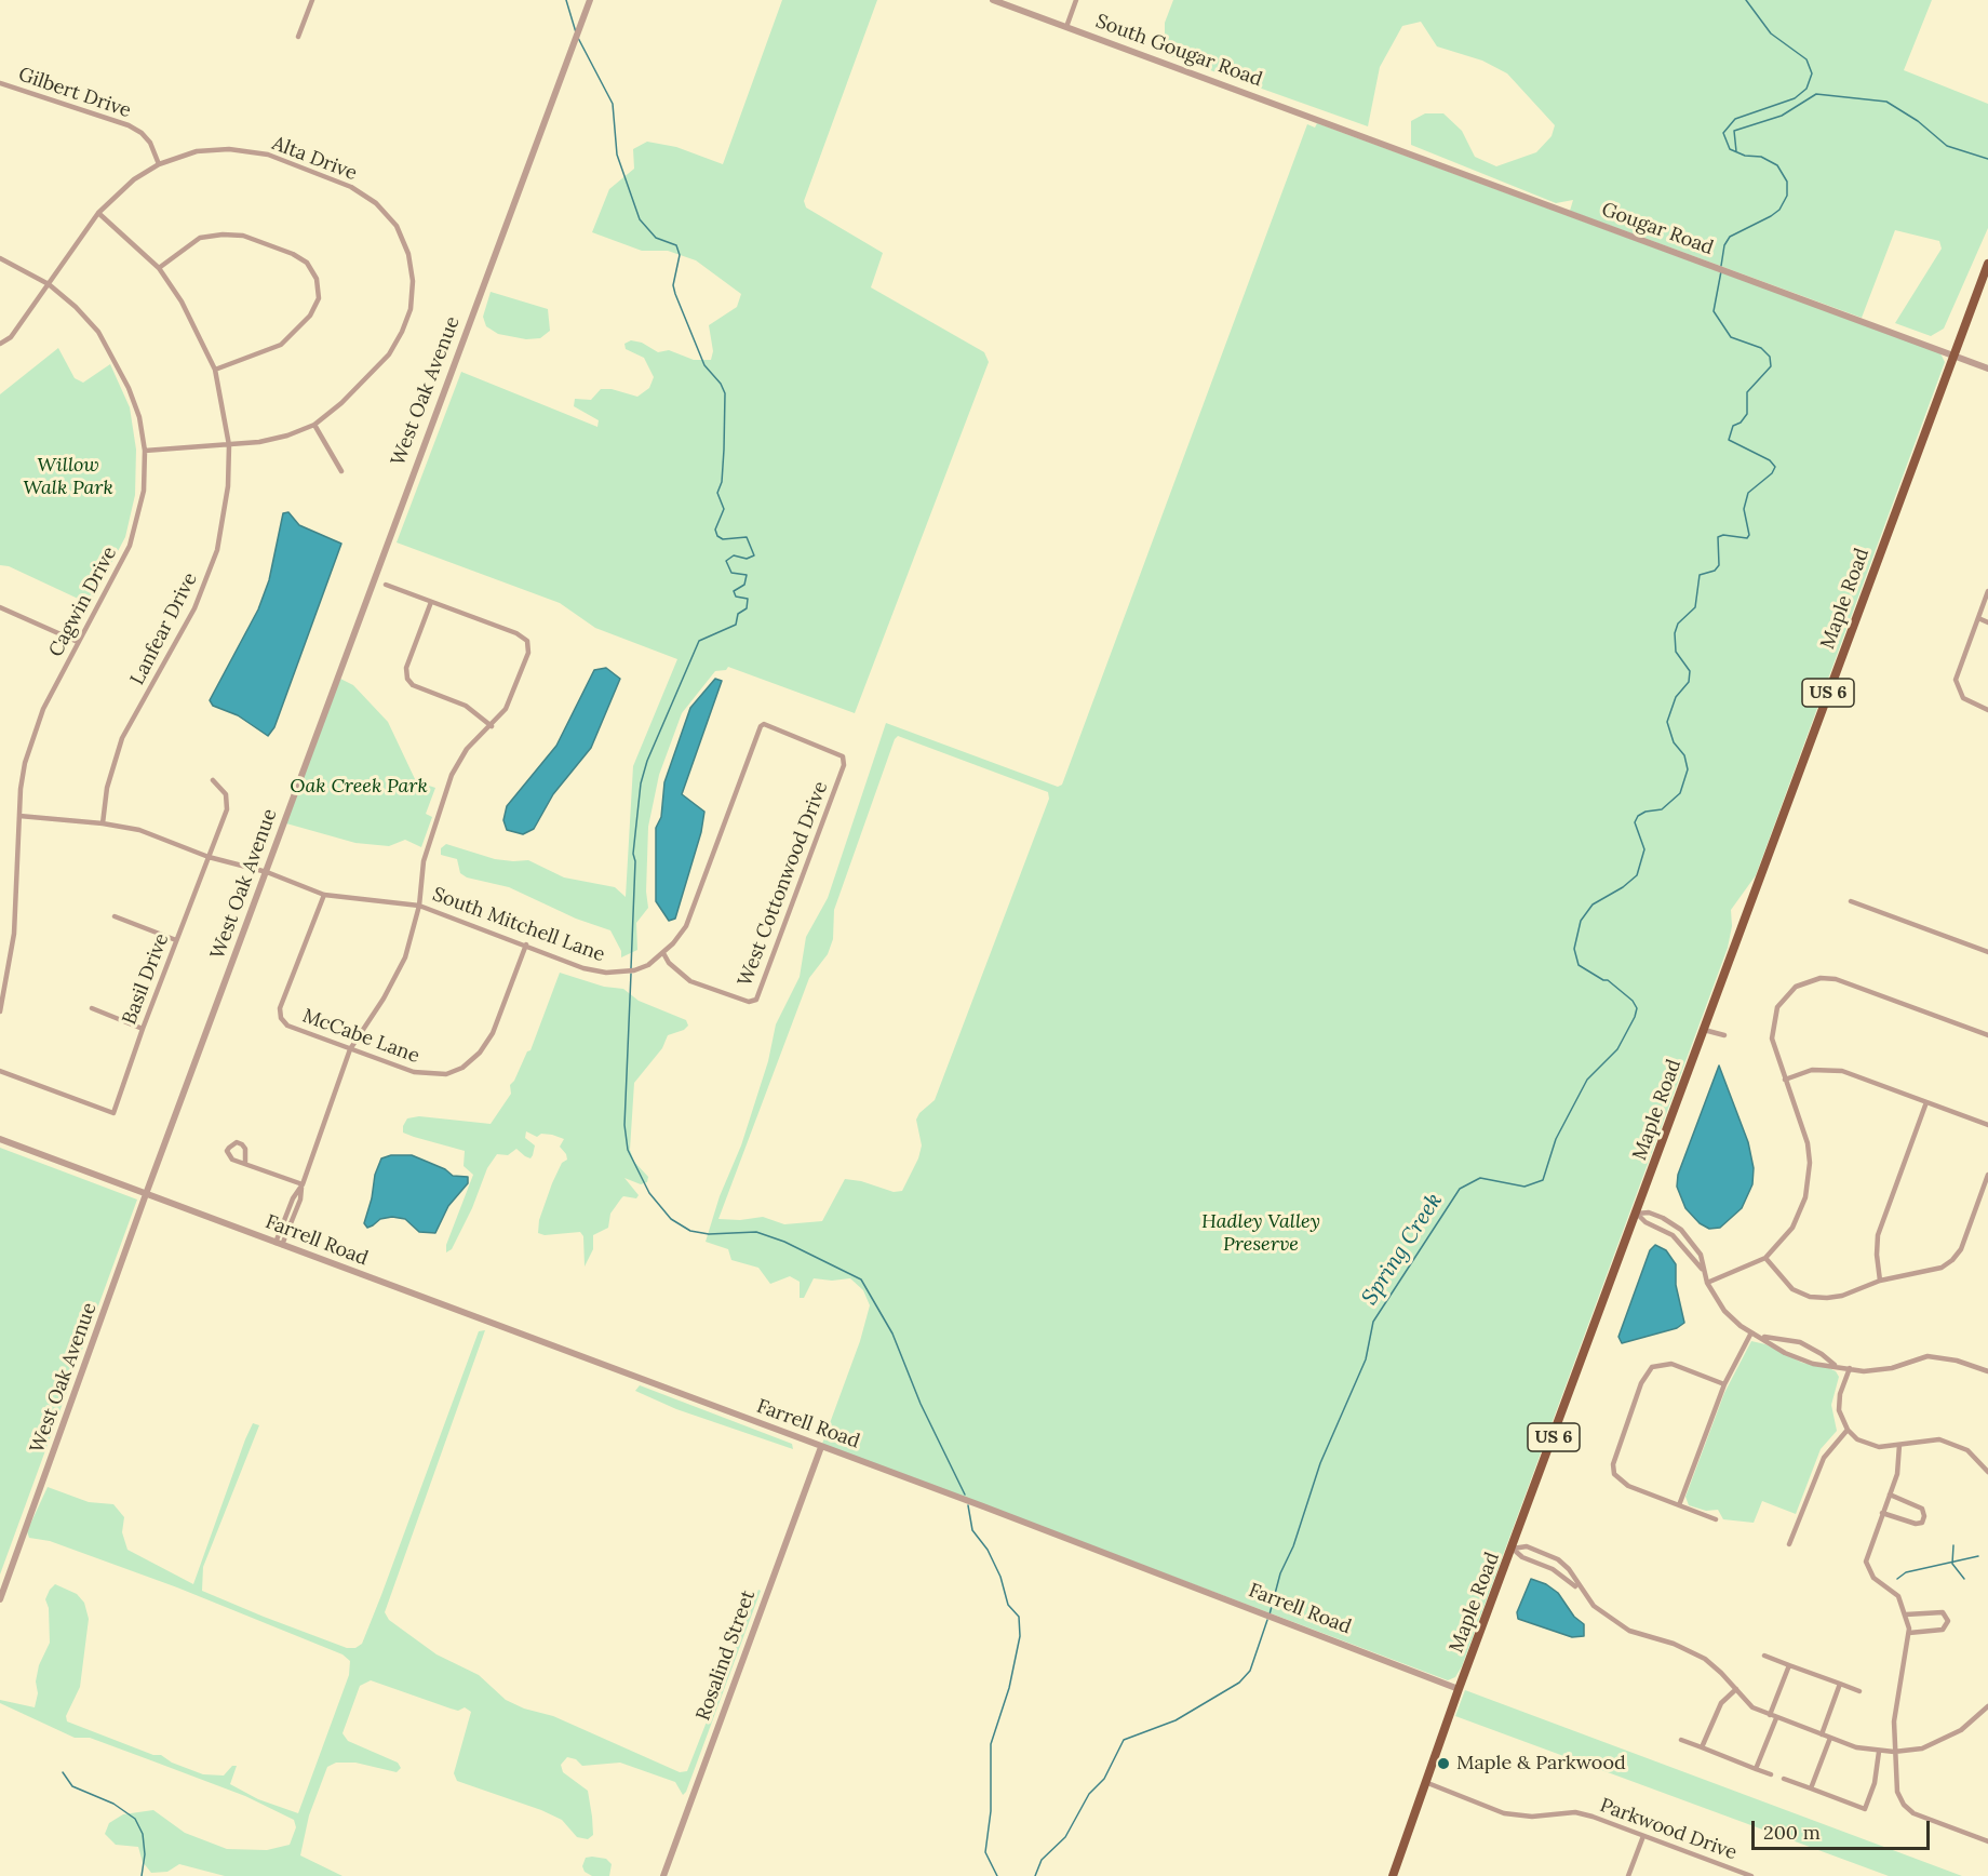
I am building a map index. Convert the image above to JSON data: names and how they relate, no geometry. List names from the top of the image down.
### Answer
{
  "streets": {
    "main road": ["Maple Road", "US 6"],
    "street": [
      "South Gougar Road",
      "Gilbert Drive",
      "Alta Drive",
      "Gougar Road",
      "West Oak Avenue",
      "Cagwin Drive",
      "Lanfear Drive",
      "West Cottonwood Drive",
      "South Mitchell Lane",
      "Basil Drive",
      "McCabe Lane",
      "Farrell Road",
      "Rosalind Street",
      "Parkwood Drive"
    ]
  },
  "crossings": [
    ["South Gougar Road", "Gougar Road"],
    ["Gilbert Drive", "Alta Drive"],
    ["Alta Drive", "Cagwin Drive"],
    ["Alta Drive", "Lanfear Drive"],
    ["Gougar Road", "Maple Road"],
    ["Gougar Road", "US 6"],
    ["West Oak Avenue", "South Mitchell Lane"],
    ["West Oak Avenue", "Farrell Road"],
    ["Maple Road", "US 6"],
    ["Maple Road", "Farrell Road"],
    ["Maple Road", "Parkwood Drive"],
    ["Cagwin Drive", "South Mitchell Lane"],
    ["Lanfear Drive", "South Mitchell Lane"],
    ["West Cottonwood Drive", "South Mitchell Lane"],
    ["South Mitchell Lane", "Basil Drive"],
    ["South Mitchell Lane", "McCabe Lane"],
    ["Farrell Road", "Rosalind Street"]
  ],
  "water": ["Spring Creek"],
  "parks": ["Willow Walk Park", "Oak Creek Park", "Hadley Valley Preserve"],
  "places": ["Maple & Parkwood"],
  "scale_bar": "200 m"
}
